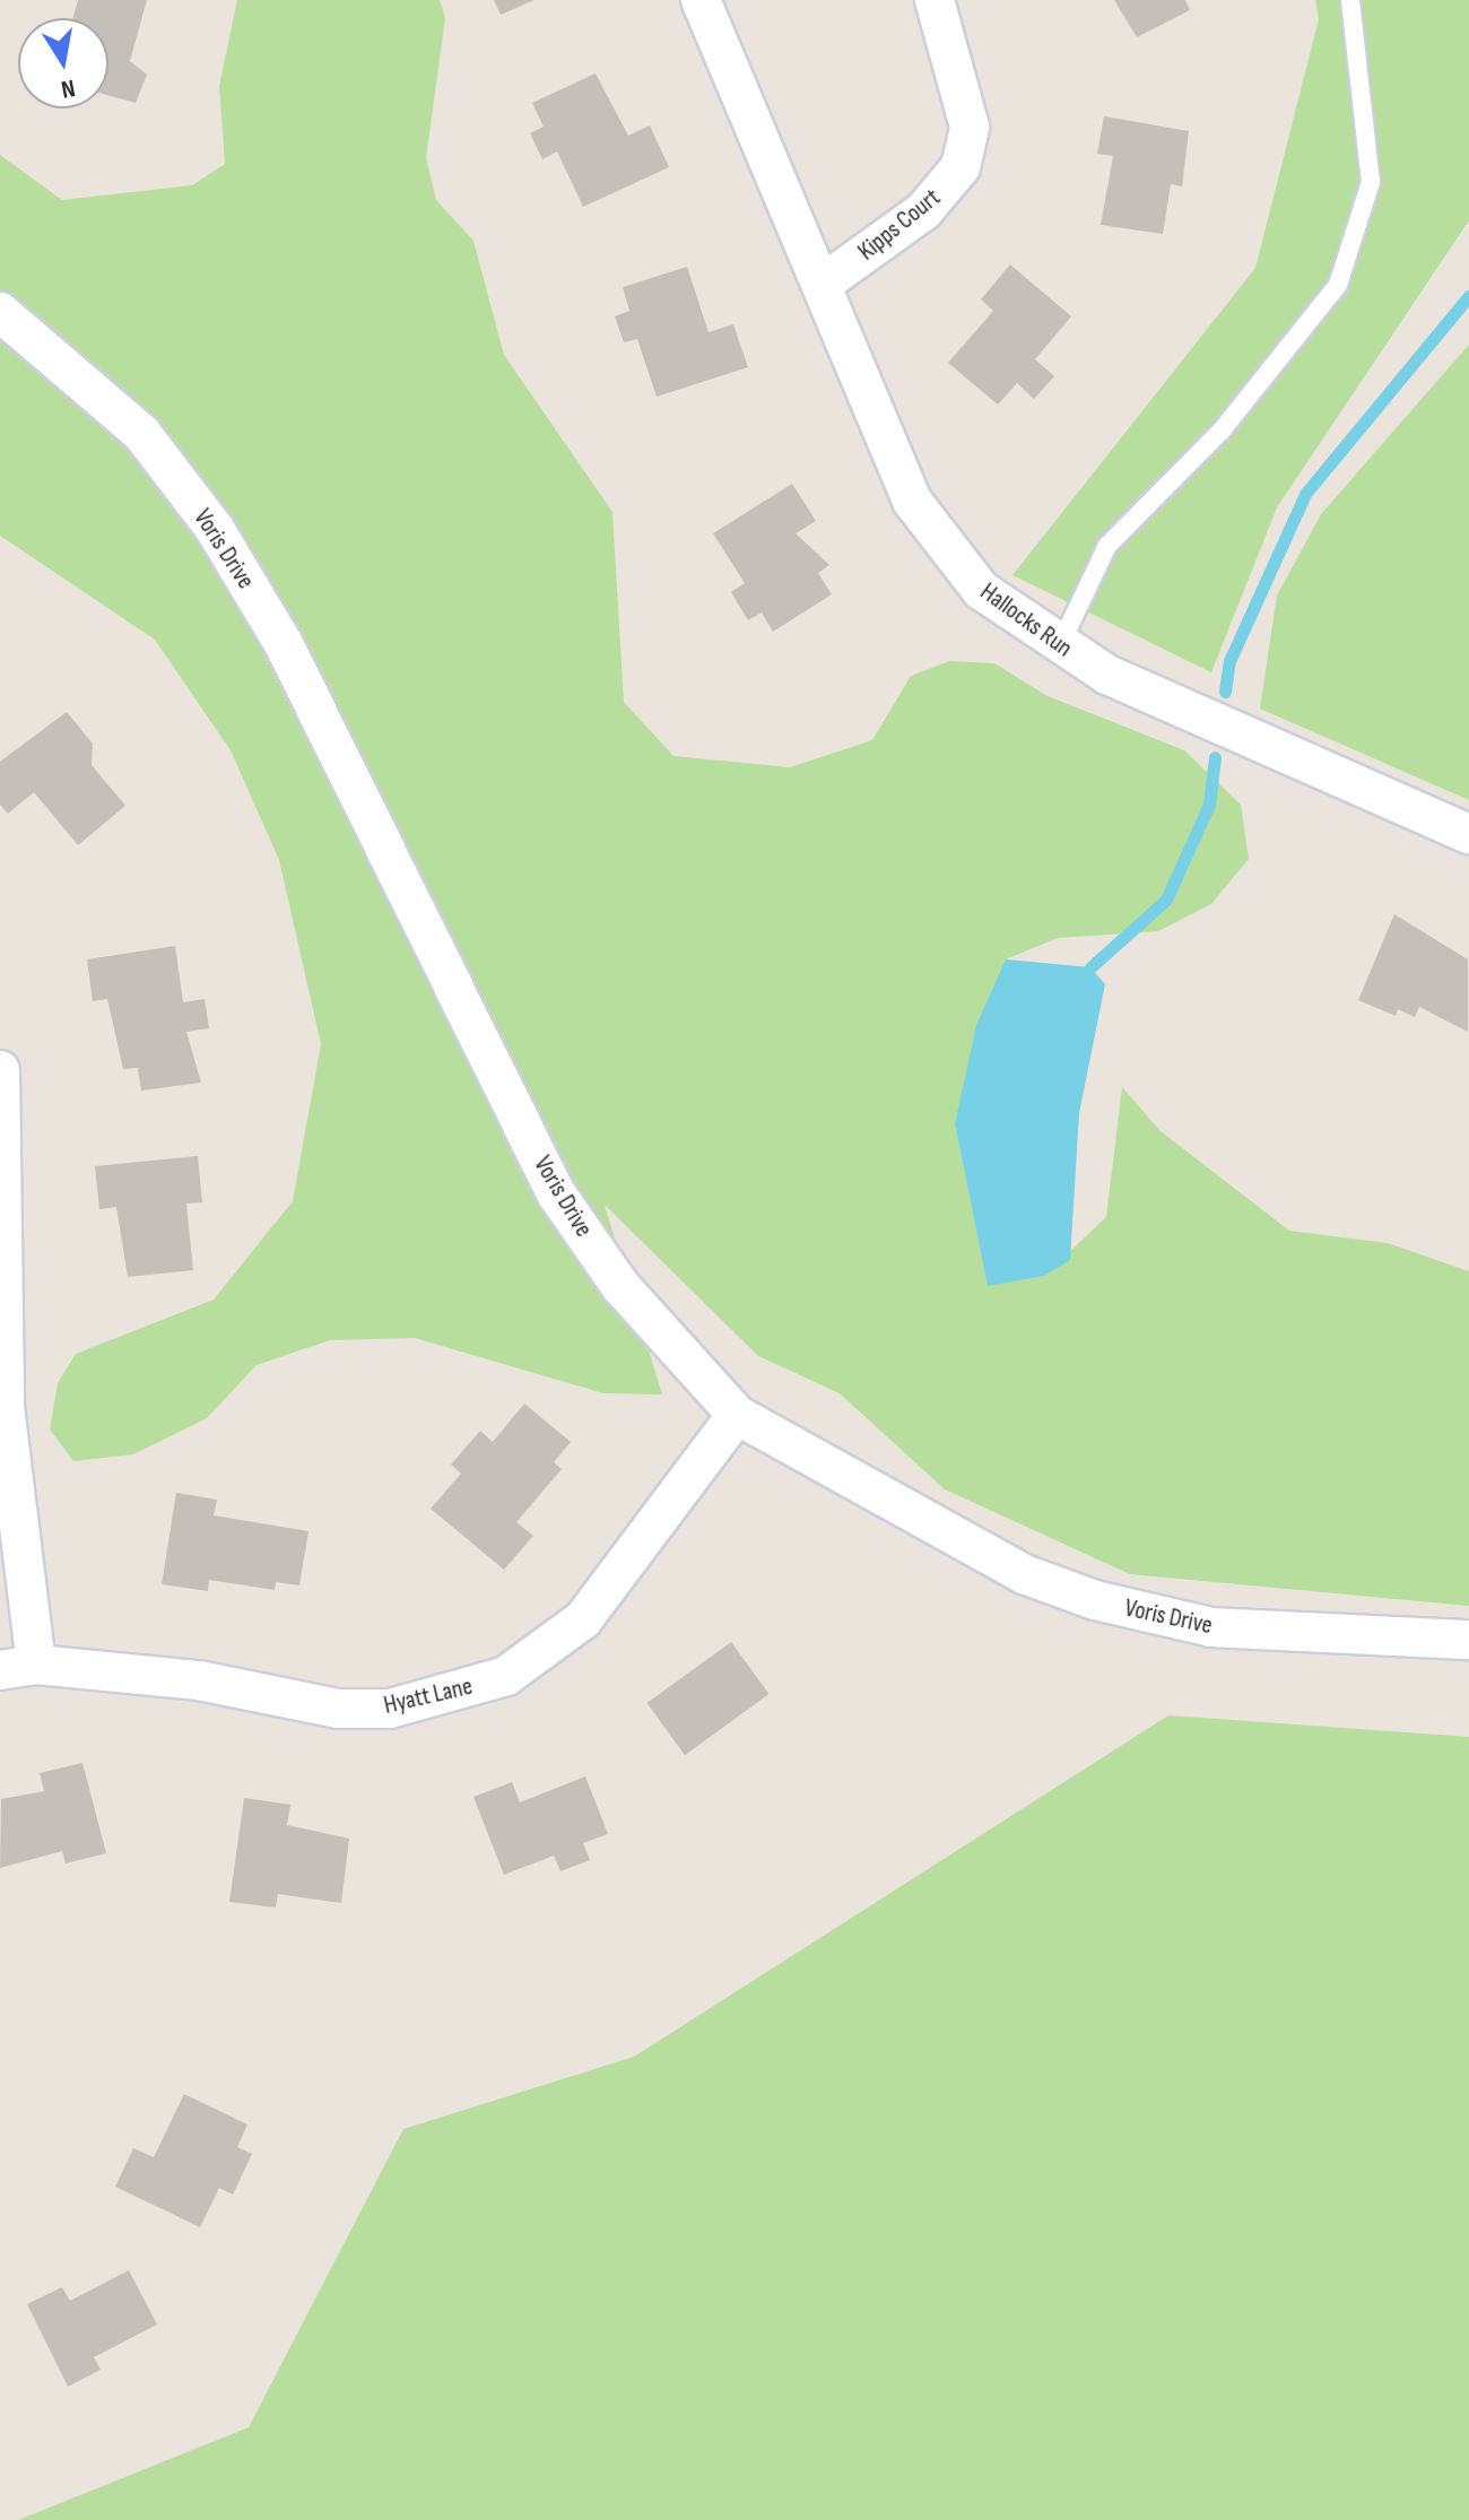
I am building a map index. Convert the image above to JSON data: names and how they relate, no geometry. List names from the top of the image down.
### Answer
{
  "streets": {
    "street": [
      "Kipps Court",
      "Voris Drive",
      "Hallocks Run",
      "Hyatt Lane"
    ]
  },
  "crossings": [
    ["Kipps Court", "Hallocks Run"],
    ["Voris Drive", "Hyatt Lane"]
  ],
  "north": "bottom"
}
